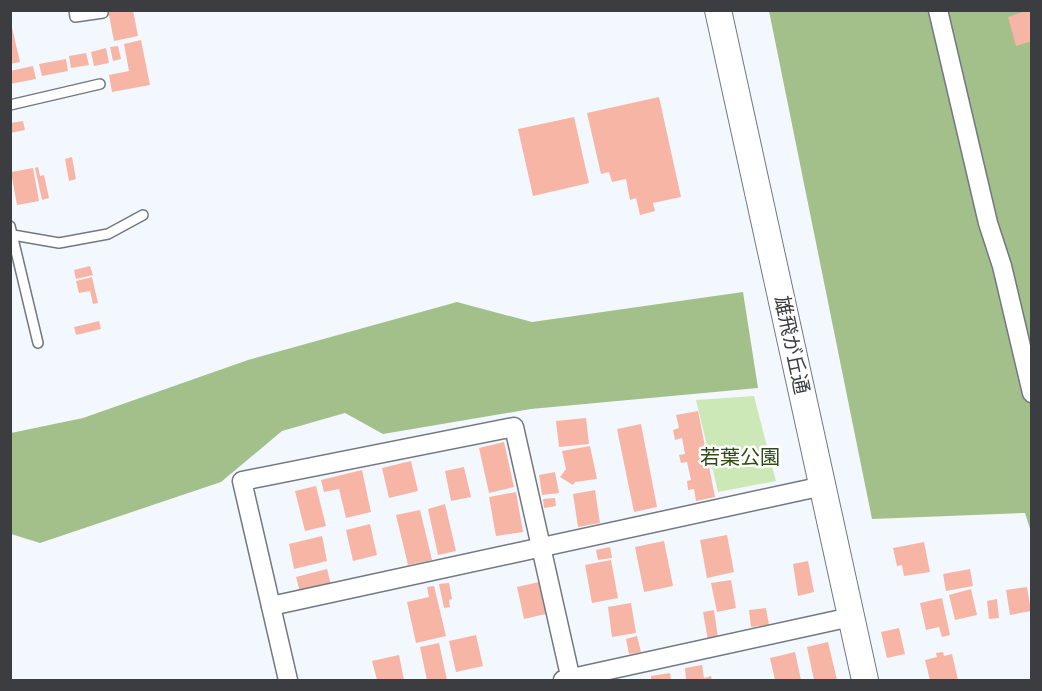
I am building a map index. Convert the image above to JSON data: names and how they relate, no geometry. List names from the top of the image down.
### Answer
{
  "streets": {
    "street": ["雄飛が丘通"]
  },
  "parks": ["若葉公園"]
}
